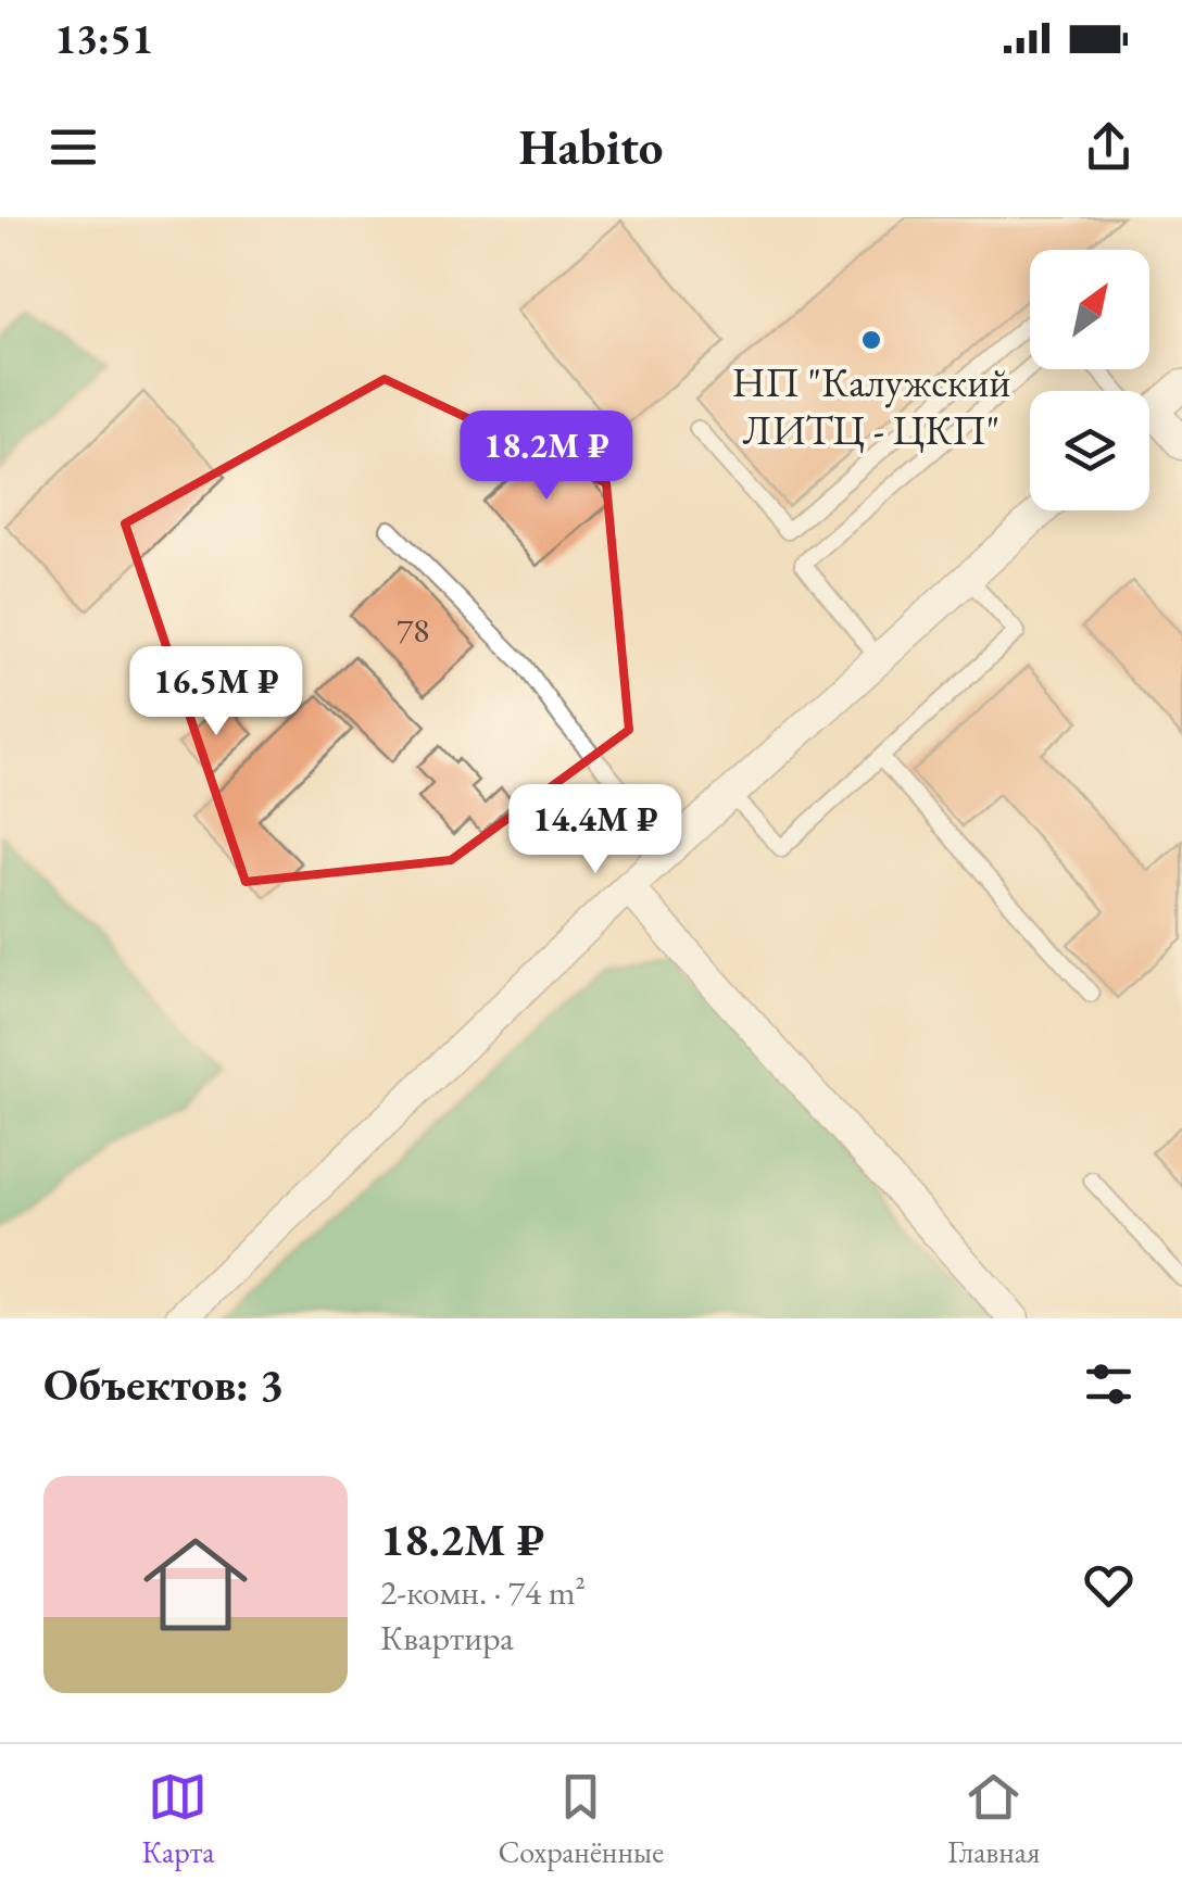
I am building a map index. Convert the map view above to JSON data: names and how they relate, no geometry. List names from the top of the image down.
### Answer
{
  "places": ["НП \"Калужский ЛИТЦ - ЦКП\""],
  "house_numbers": ["78"],
  "north": "top right",
  "page": {
    "status": "13:51",
    "header": "Habito",
    "price": ["18.2M ₽", "16.5M ₽", "14.4M ₽"],
    "heading": "Объектов: 3",
    "list": [
      {
        "name": "18.2M ₽",
        "note": "2-комн. · 74 m² · Квартира"
      }
    ],
    "tabs": ["Карта", "Сохранённые", "Главная"]
  }
}
